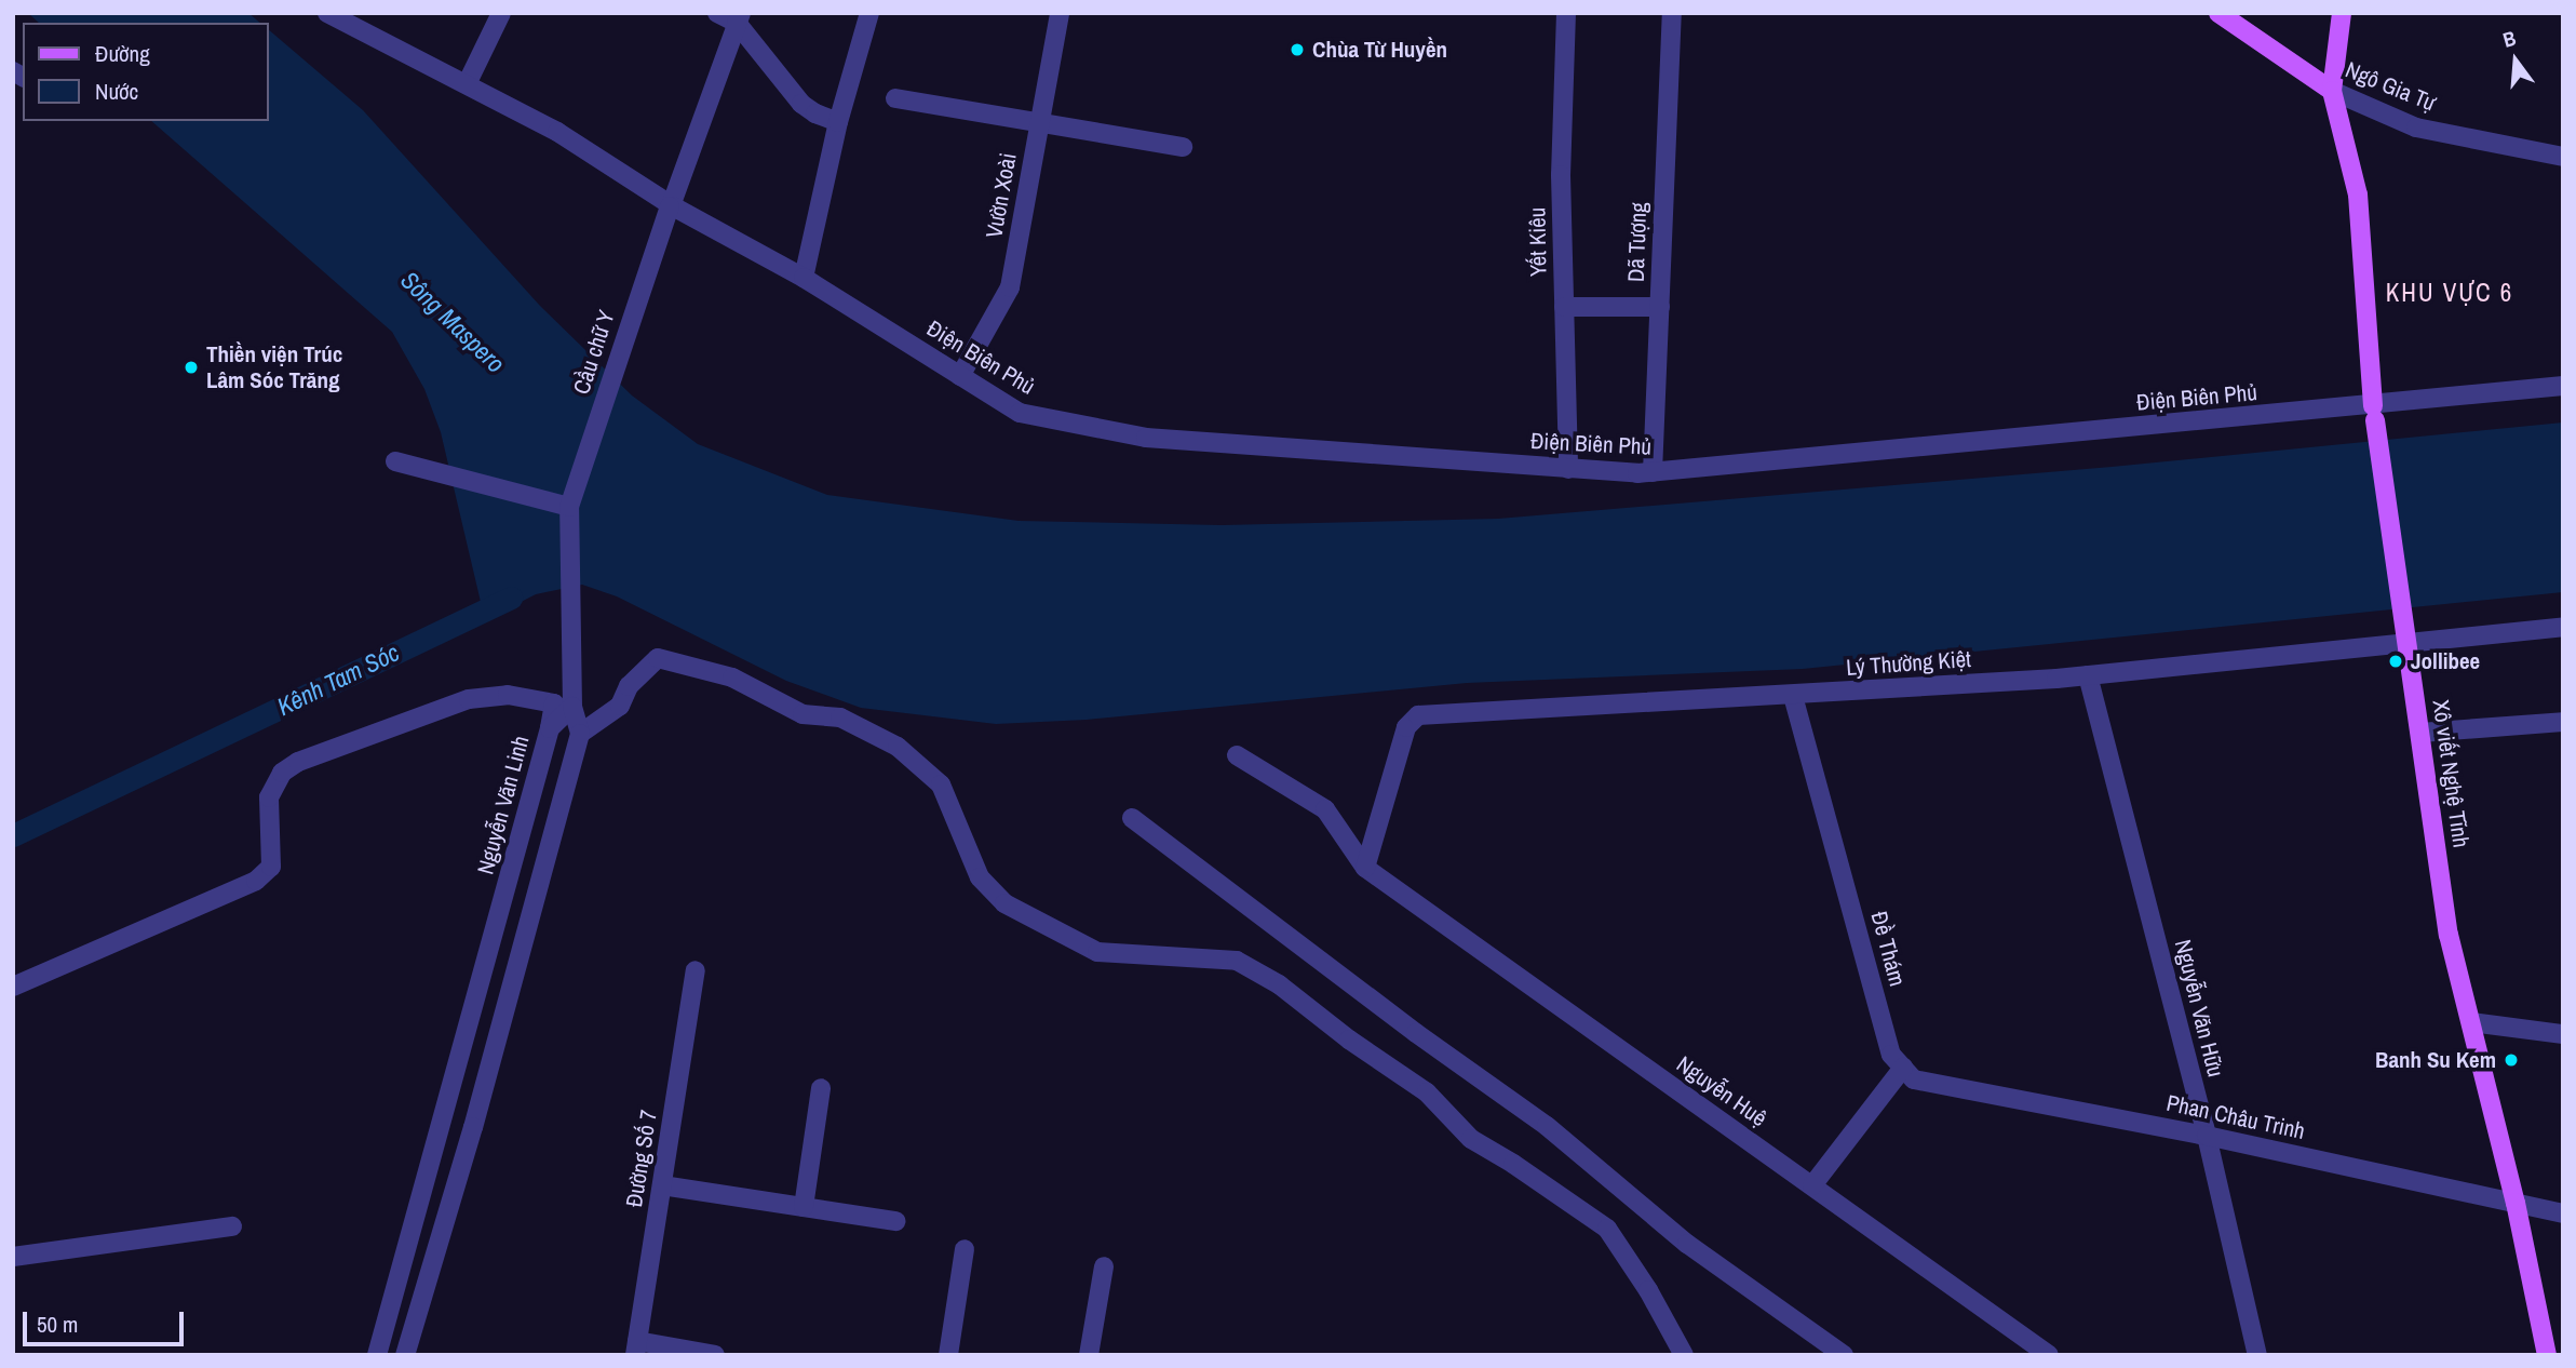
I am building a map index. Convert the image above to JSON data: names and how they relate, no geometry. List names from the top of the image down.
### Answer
{
  "streets": {
    "main road": ["Ngô Gia Tự", "Xô viết Nghệ Tĩnh"],
    "street": [
      "Vườn Xoài",
      "Yết Kiêu",
      "Dã Tượng",
      "Cầu chữ Y",
      "Điện Biên Phủ",
      "Lý Thường Kiệt",
      "Nguyễn Văn Linh",
      "Đề Thám",
      "Nguyễn Văn Hữu",
      "Nguyễn Huệ",
      "Phan Châu Trinh",
      "Đường Số 7"
    ]
  },
  "crossings": [
    ["Ngô Gia Tự", "Xô viết Nghệ Tĩnh"],
    ["Vườn Xoài", "Điện Biên Phủ"],
    ["Yết Kiêu", "Điện Biên Phủ"],
    ["Dã Tượng", "Điện Biên Phủ"],
    ["Cầu chữ Y", "Điện Biên Phủ"],
    ["Cầu chữ Y", "Nguyễn Văn Linh"],
    ["Điện Biên Phủ", "Xô viết Nghệ Tĩnh"],
    ["Lý Thường Kiệt", "Xô viết Nghệ Tĩnh"],
    ["Lý Thường Kiệt", "Đề Thám"],
    ["Lý Thường Kiệt", "Nguyễn Văn Hữu"],
    ["Lý Thường Kiệt", "Nguyễn Huệ"],
    ["Xô viết Nghệ Tĩnh", "Phan Châu Trinh"],
    ["Đề Thám", "Phan Châu Trinh"],
    ["Nguyễn Văn Hữu", "Phan Châu Trinh"]
  ],
  "districts": ["KHU VỰC 6"],
  "water": ["Sông Maspero", "Kênh Tam Sóc"],
  "places": [
    "Chùa Từ Huyền",
    "Thiền viện Trúc Lâm Sóc Trăng",
    "Jollibee",
    "Banh Su Kem"
  ],
  "legend": ["Đường", "Nước"],
  "scale_bar": "50 m",
  "north": "top"
}
